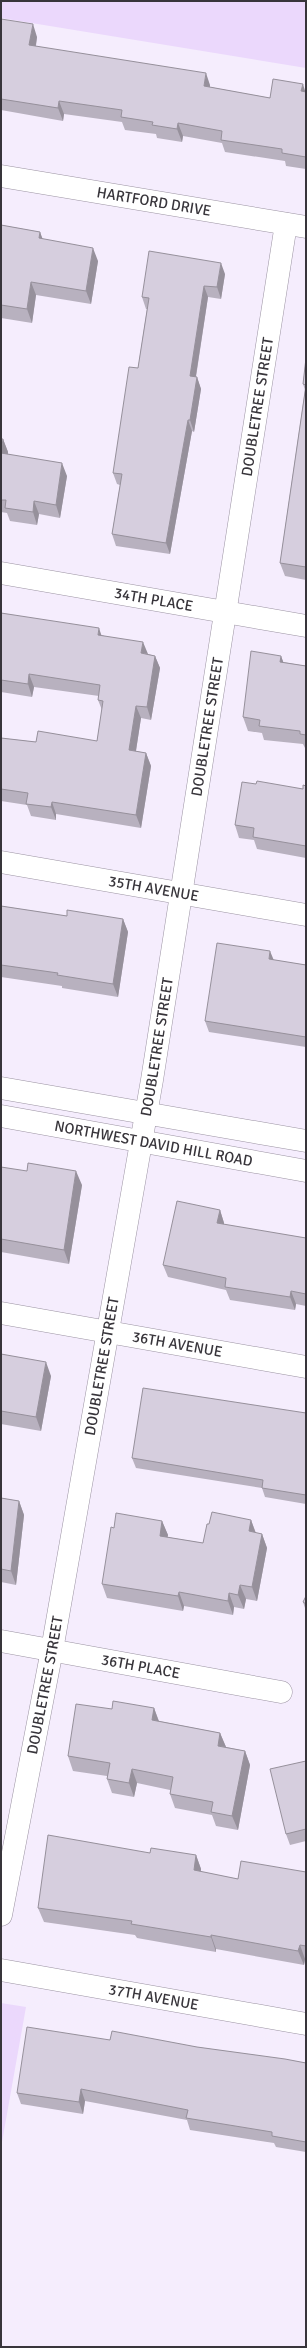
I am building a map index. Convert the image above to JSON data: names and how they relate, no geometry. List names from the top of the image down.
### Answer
{
  "streets": {
    "street": [
      "HARTFORD DRIVE",
      "DOUBLETREE STREET",
      "34TH PLACE",
      "35TH AVENUE",
      "NORTHWEST DAVID HILL ROAD",
      "36TH AVENUE",
      "36TH PLACE",
      "37TH AVENUE"
    ]
  },
  "crossings": [
    ["HARTFORD DRIVE", "DOUBLETREE STREET"],
    ["DOUBLETREE STREET", "34TH PLACE"],
    ["DOUBLETREE STREET", "35TH AVENUE"],
    ["DOUBLETREE STREET", "NORTHWEST DAVID HILL ROAD"],
    ["DOUBLETREE STREET", "36TH AVENUE"],
    ["DOUBLETREE STREET", "36TH PLACE"]
  ]
}
